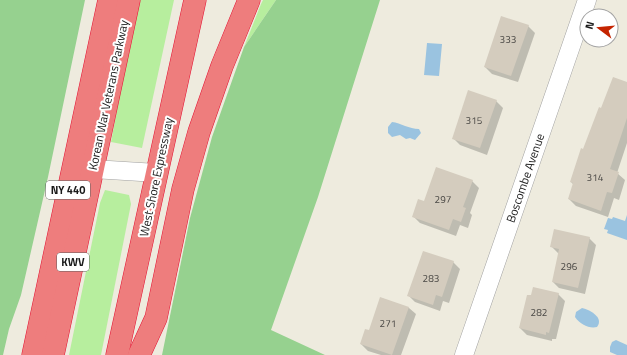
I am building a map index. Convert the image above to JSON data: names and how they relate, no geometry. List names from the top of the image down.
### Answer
{
  "streets": {
    "highway": [
      "Korean War Veterans Parkway",
      "West Shore Expressway",
      "NY 440",
      "KWV"
    ],
    "street": ["Boscombe Avenue"]
  },
  "house_numbers": [
    "333",
    "315",
    "314",
    "297",
    "296",
    "283",
    "282",
    "271"
  ],
  "north": "left"
}
